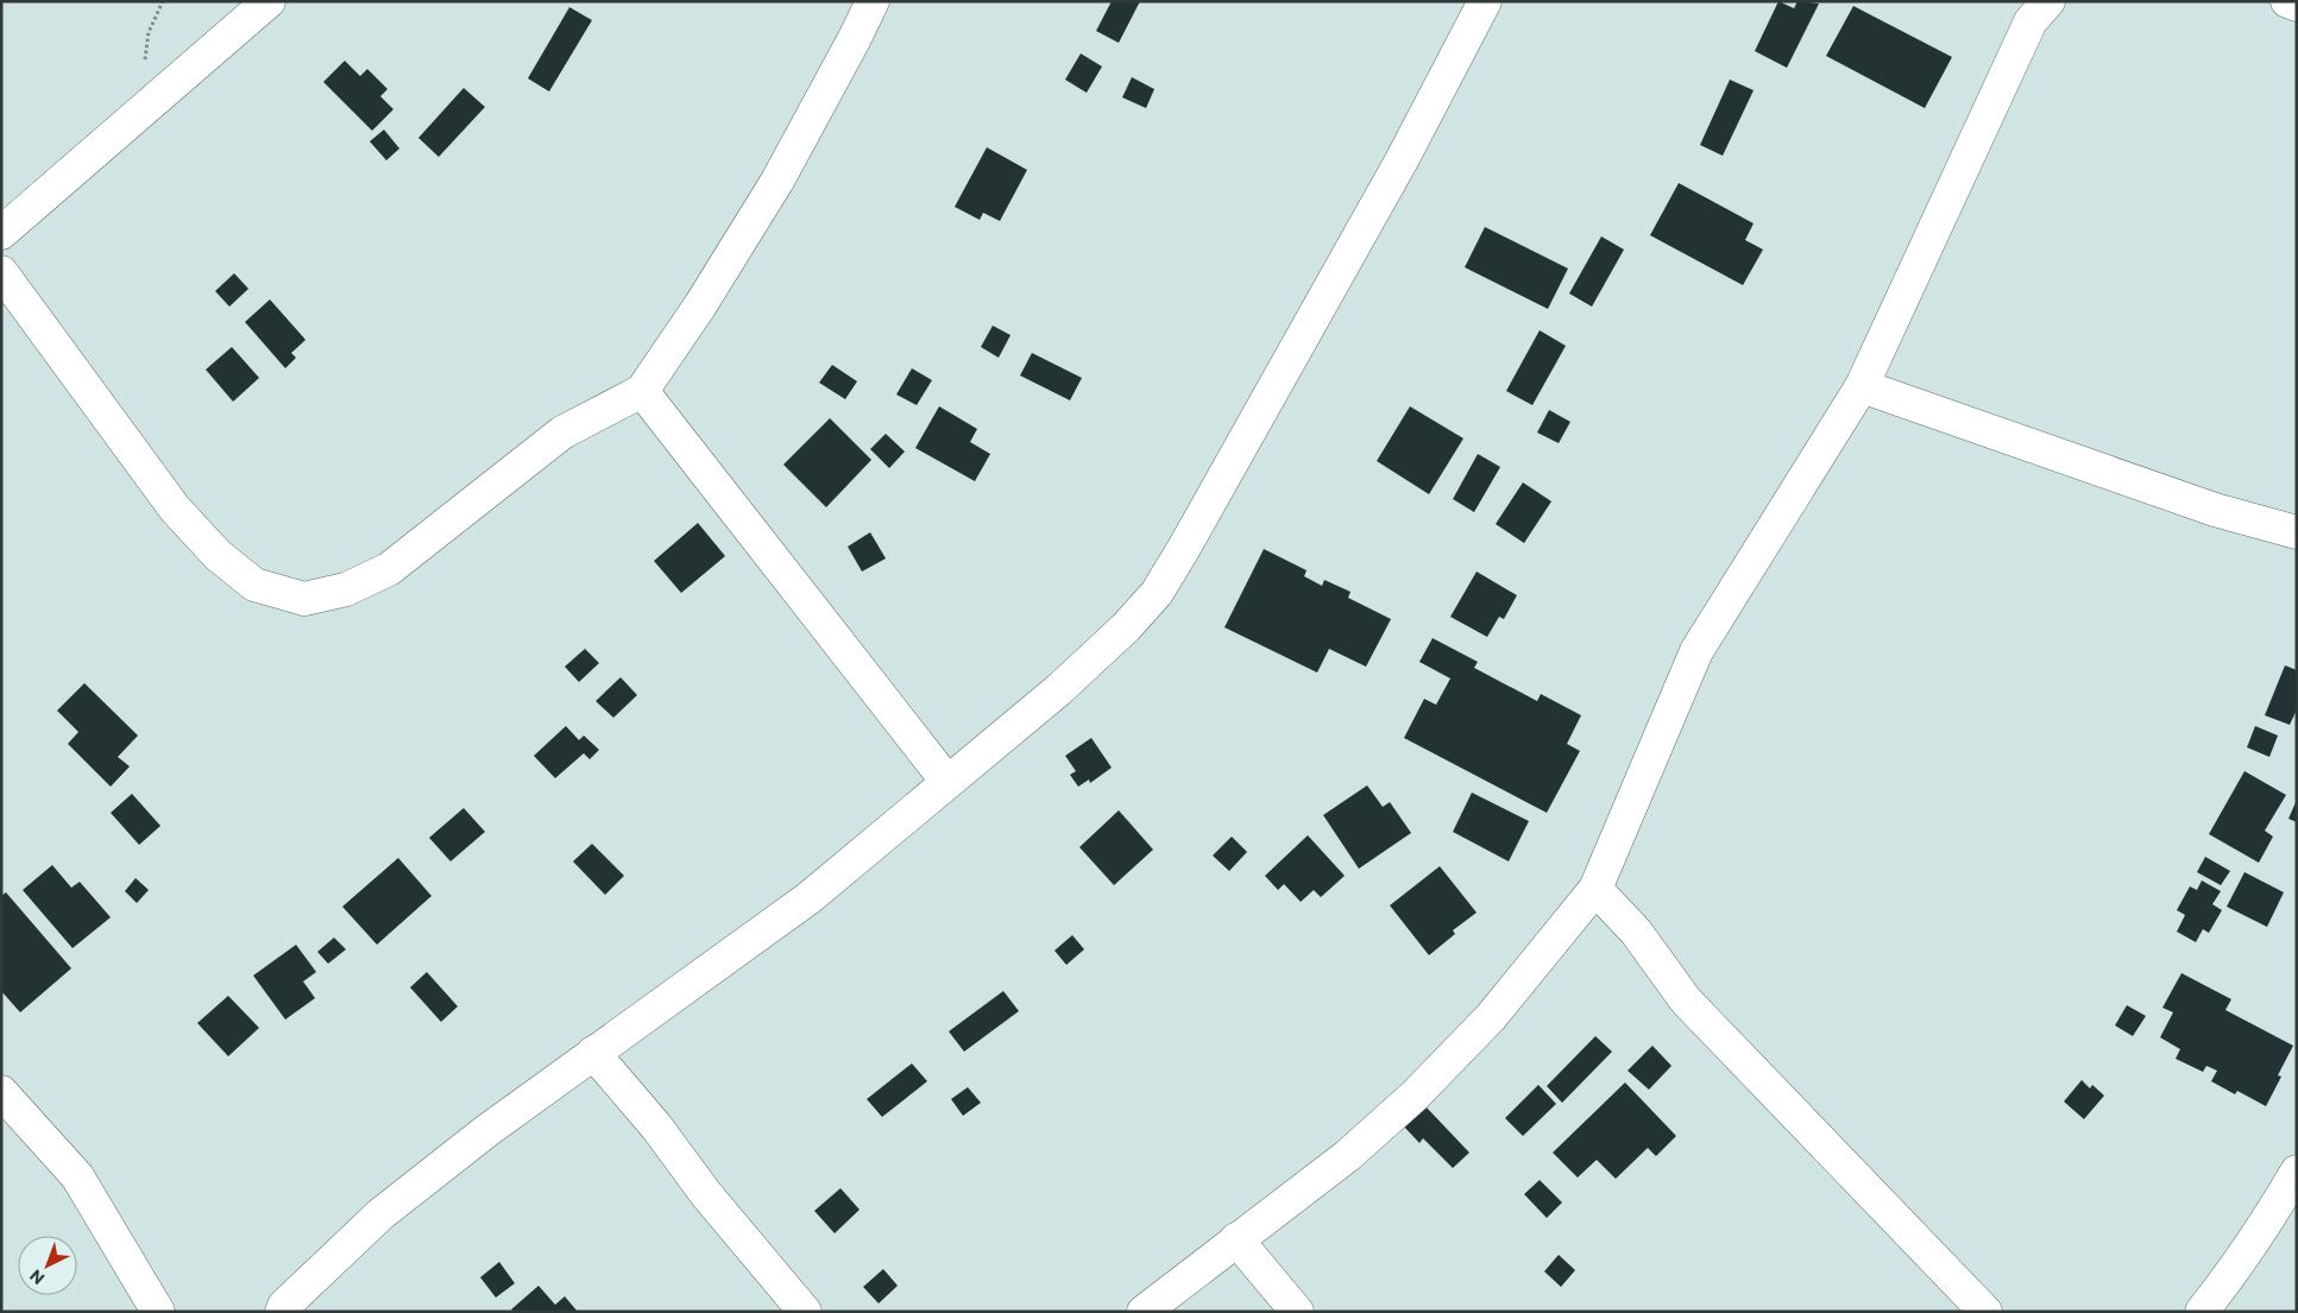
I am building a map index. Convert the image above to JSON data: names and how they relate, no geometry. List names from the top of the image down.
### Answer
{
  "north": "bottom left"
}
